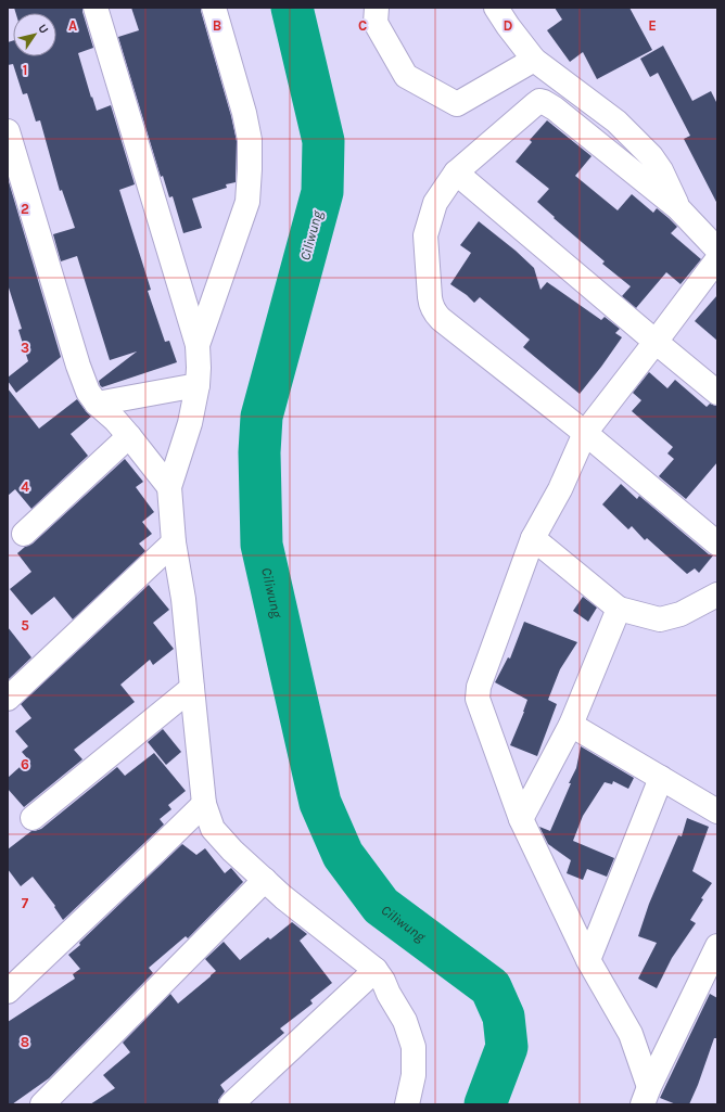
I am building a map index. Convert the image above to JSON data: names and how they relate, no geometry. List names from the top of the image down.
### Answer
{
  "water": ["Ciliwung"],
  "north": "top right",
  "grid": {
    "columns": [
      "A",
      "B",
      "C",
      "D",
      "E"
    ],
    "rows": [
      "1",
      "2",
      "3",
      "4",
      "5",
      "6",
      "7",
      "8"
    ]
  }
}
